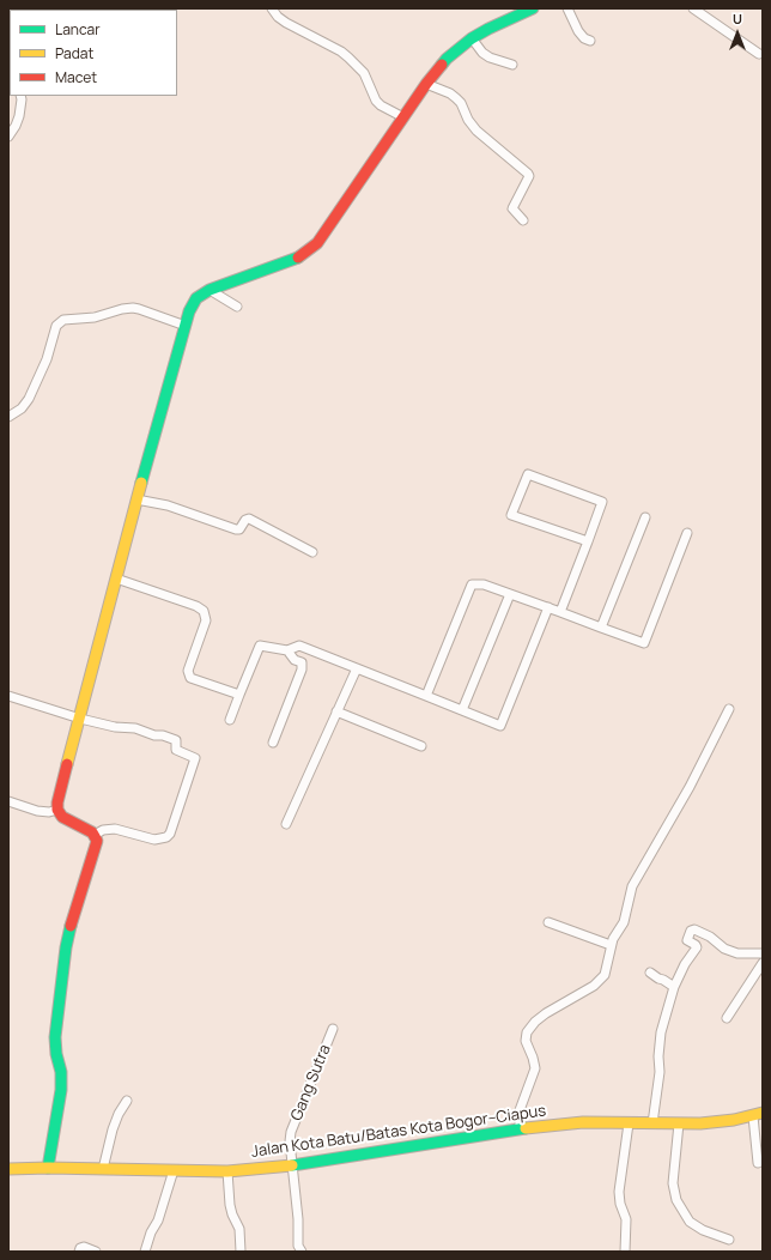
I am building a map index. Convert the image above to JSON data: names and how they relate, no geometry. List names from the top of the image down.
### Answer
{
  "streets": {
    "street": ["Gang Sutra", "Jalan Kota Batu/Batas Kota Bogor–Ciapus"]
  },
  "crossings": [
    ["Gang Sutra", "Jalan Kota Batu/Batas Kota Bogor–Ciapus"]
  ],
  "legend": ["Lancar", "Padat", "Macet"],
  "north": "top"
}
